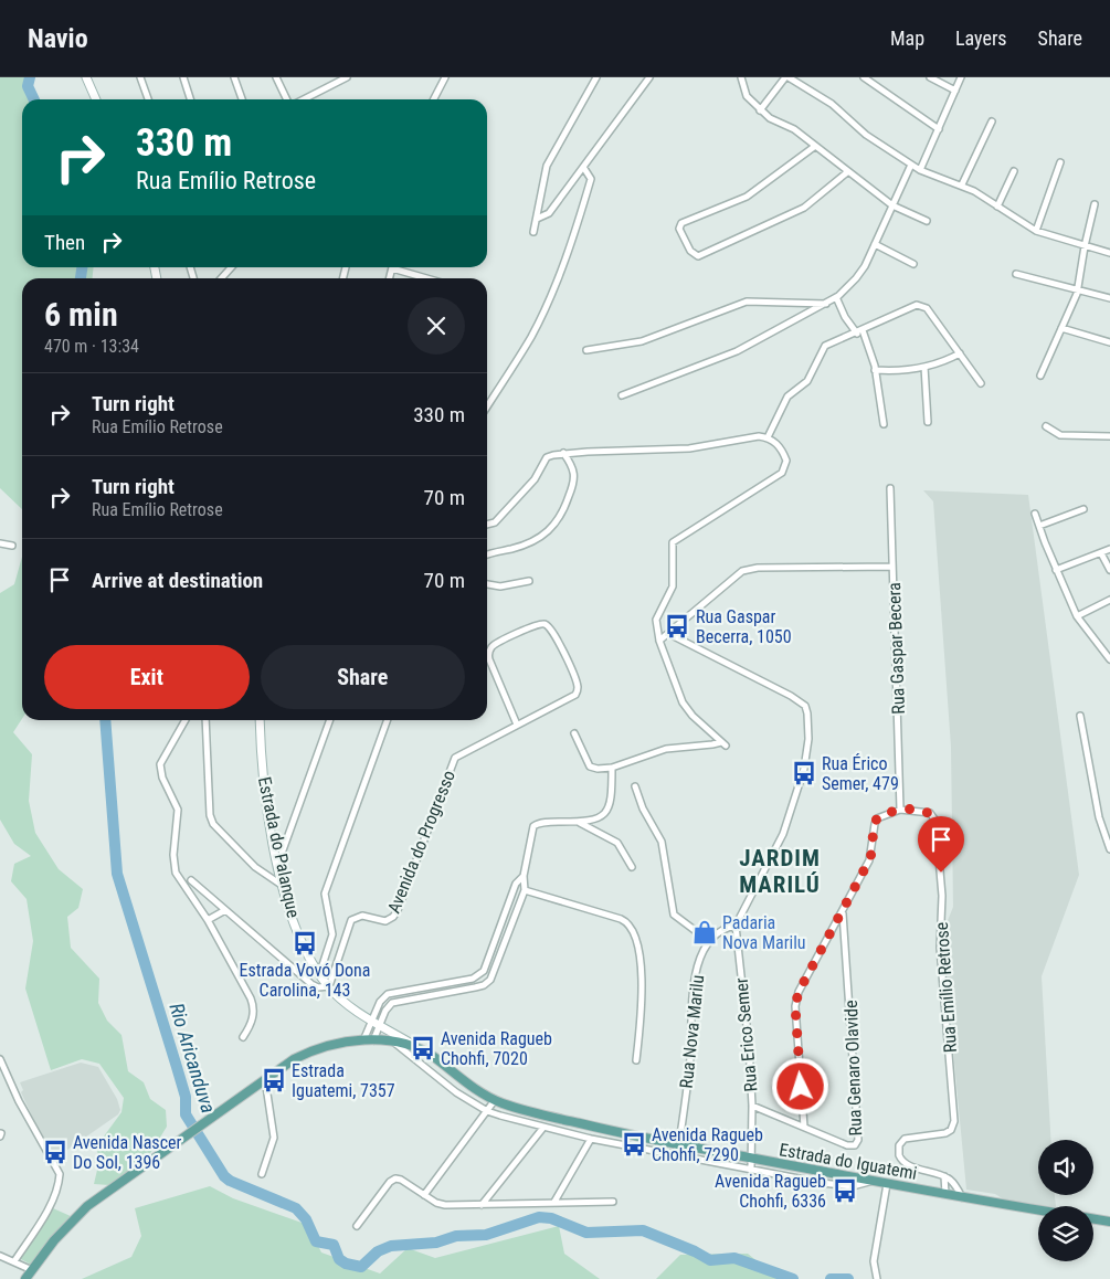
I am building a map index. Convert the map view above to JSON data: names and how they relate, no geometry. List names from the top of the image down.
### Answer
{
  "streets": {
    "main road": ["Estrada do Iguatemi"],
    "street": [
      "Rua Gaspar Becera",
      "Avenida do Progresso",
      "Estrada do Palanque",
      "Rua Emílio Retrose",
      "Rua Nova Marilu",
      "Rua Erico Semer",
      "Rua Genaro Olavide"
    ]
  },
  "crossings": [
    ["Rua Gaspar Becera", "Rua Emílio Retrose"],
    ["Avenida do Progresso", "Estrada do Palanque"],
    ["Estrada do Palanque", "Estrada do Iguatemi"],
    ["Rua Nova Marilu", "Estrada do Iguatemi"],
    ["Rua Erico Semer", "Rua Genaro Olavide"],
    ["Rua Erico Semer", "Estrada do Iguatemi"]
  ],
  "districts": ["JARDIM MARILÚ"],
  "water": ["Rio Aricanduva"],
  "places": {
    "bus stop": [
      "Rua Gaspar Becerra, 1050",
      "Rua Érico Semer, 479",
      "Estrada Vovó Dona Carolina, 143",
      "Avenida Ragueb Chohfi, 7020",
      "Estrada Iguatemi, 7357",
      "Avenida Ragueb Chohfi, 7290",
      "Avenida Nascer Do Sol, 1396",
      "Avenida Ragueb Chohfi, 6336"
    ],
    "shop": ["Padaria Nova Marilu"]
  },
  "page": {
    "header": "Navio",
    "nav": ["Map", "Layers", "Share"],
    "turn": ["330 m", "Rua Emílio Retrose"],
    "then": "Then",
    "heading": ["6 min", "470 m · 13:34"],
    "list": [
      {
        "name": "Turn right",
        "note": "Rua Emílio Retrose",
        "value": "330 m"
      },
      {
        "name": "Turn right",
        "note": "Rua Emílio Retrose",
        "value": "70 m"
      },
      {
        "name": "Arrive at destination",
        "value": "70 m"
      }
    ],
    "buttons": ["Exit", "Share"]
  }
}
